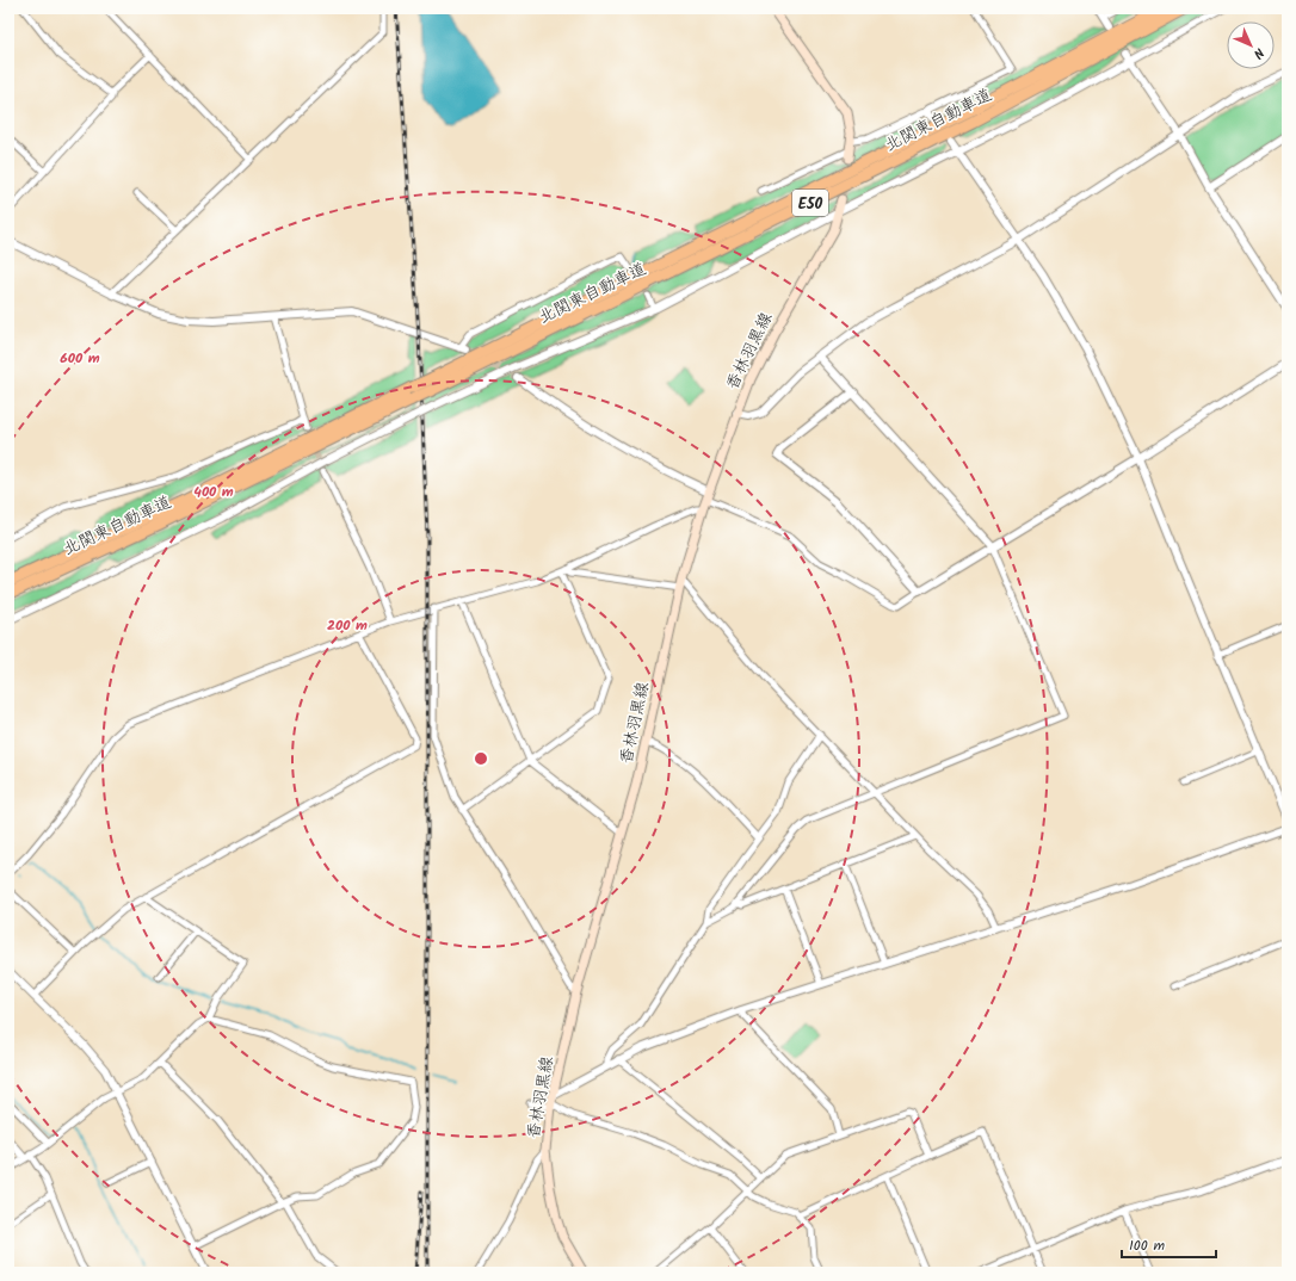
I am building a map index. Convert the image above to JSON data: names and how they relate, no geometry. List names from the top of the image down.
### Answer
{
  "streets": {
    "highway": ["北関東自動車道", "E50"],
    "main road": ["香林羽黒線"]
  },
  "scale_bar": "100 m",
  "north": "bottom right",
  "rings": ["600 m", "400 m", "200 m"]
}
